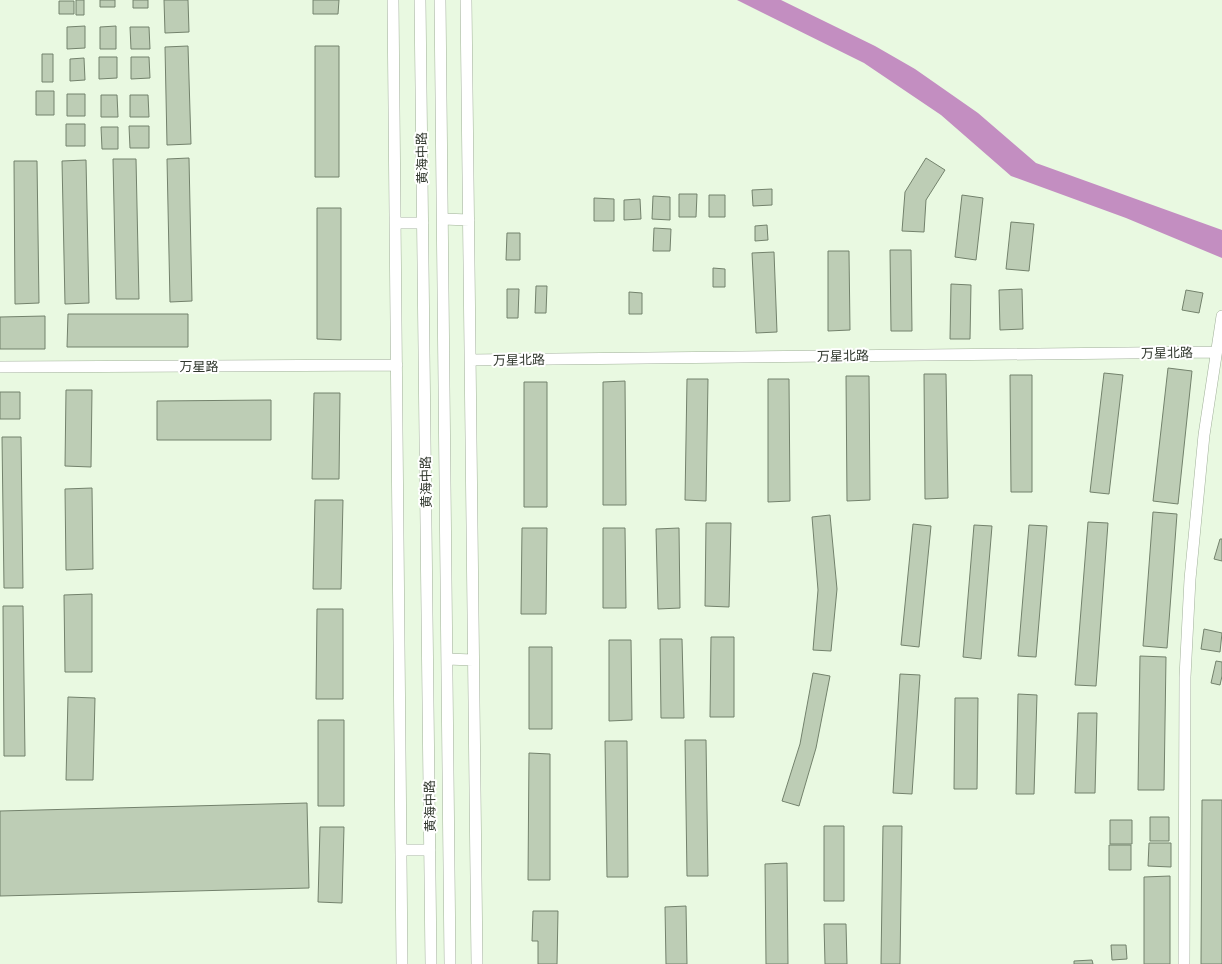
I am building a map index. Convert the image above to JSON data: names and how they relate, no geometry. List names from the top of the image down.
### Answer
{
  "streets": {
    "street": ["黄海中路", "万星北路", "万星路"]
  },
  "crossings": [
    ["黄海中路", "万星路"]
  ]
}
